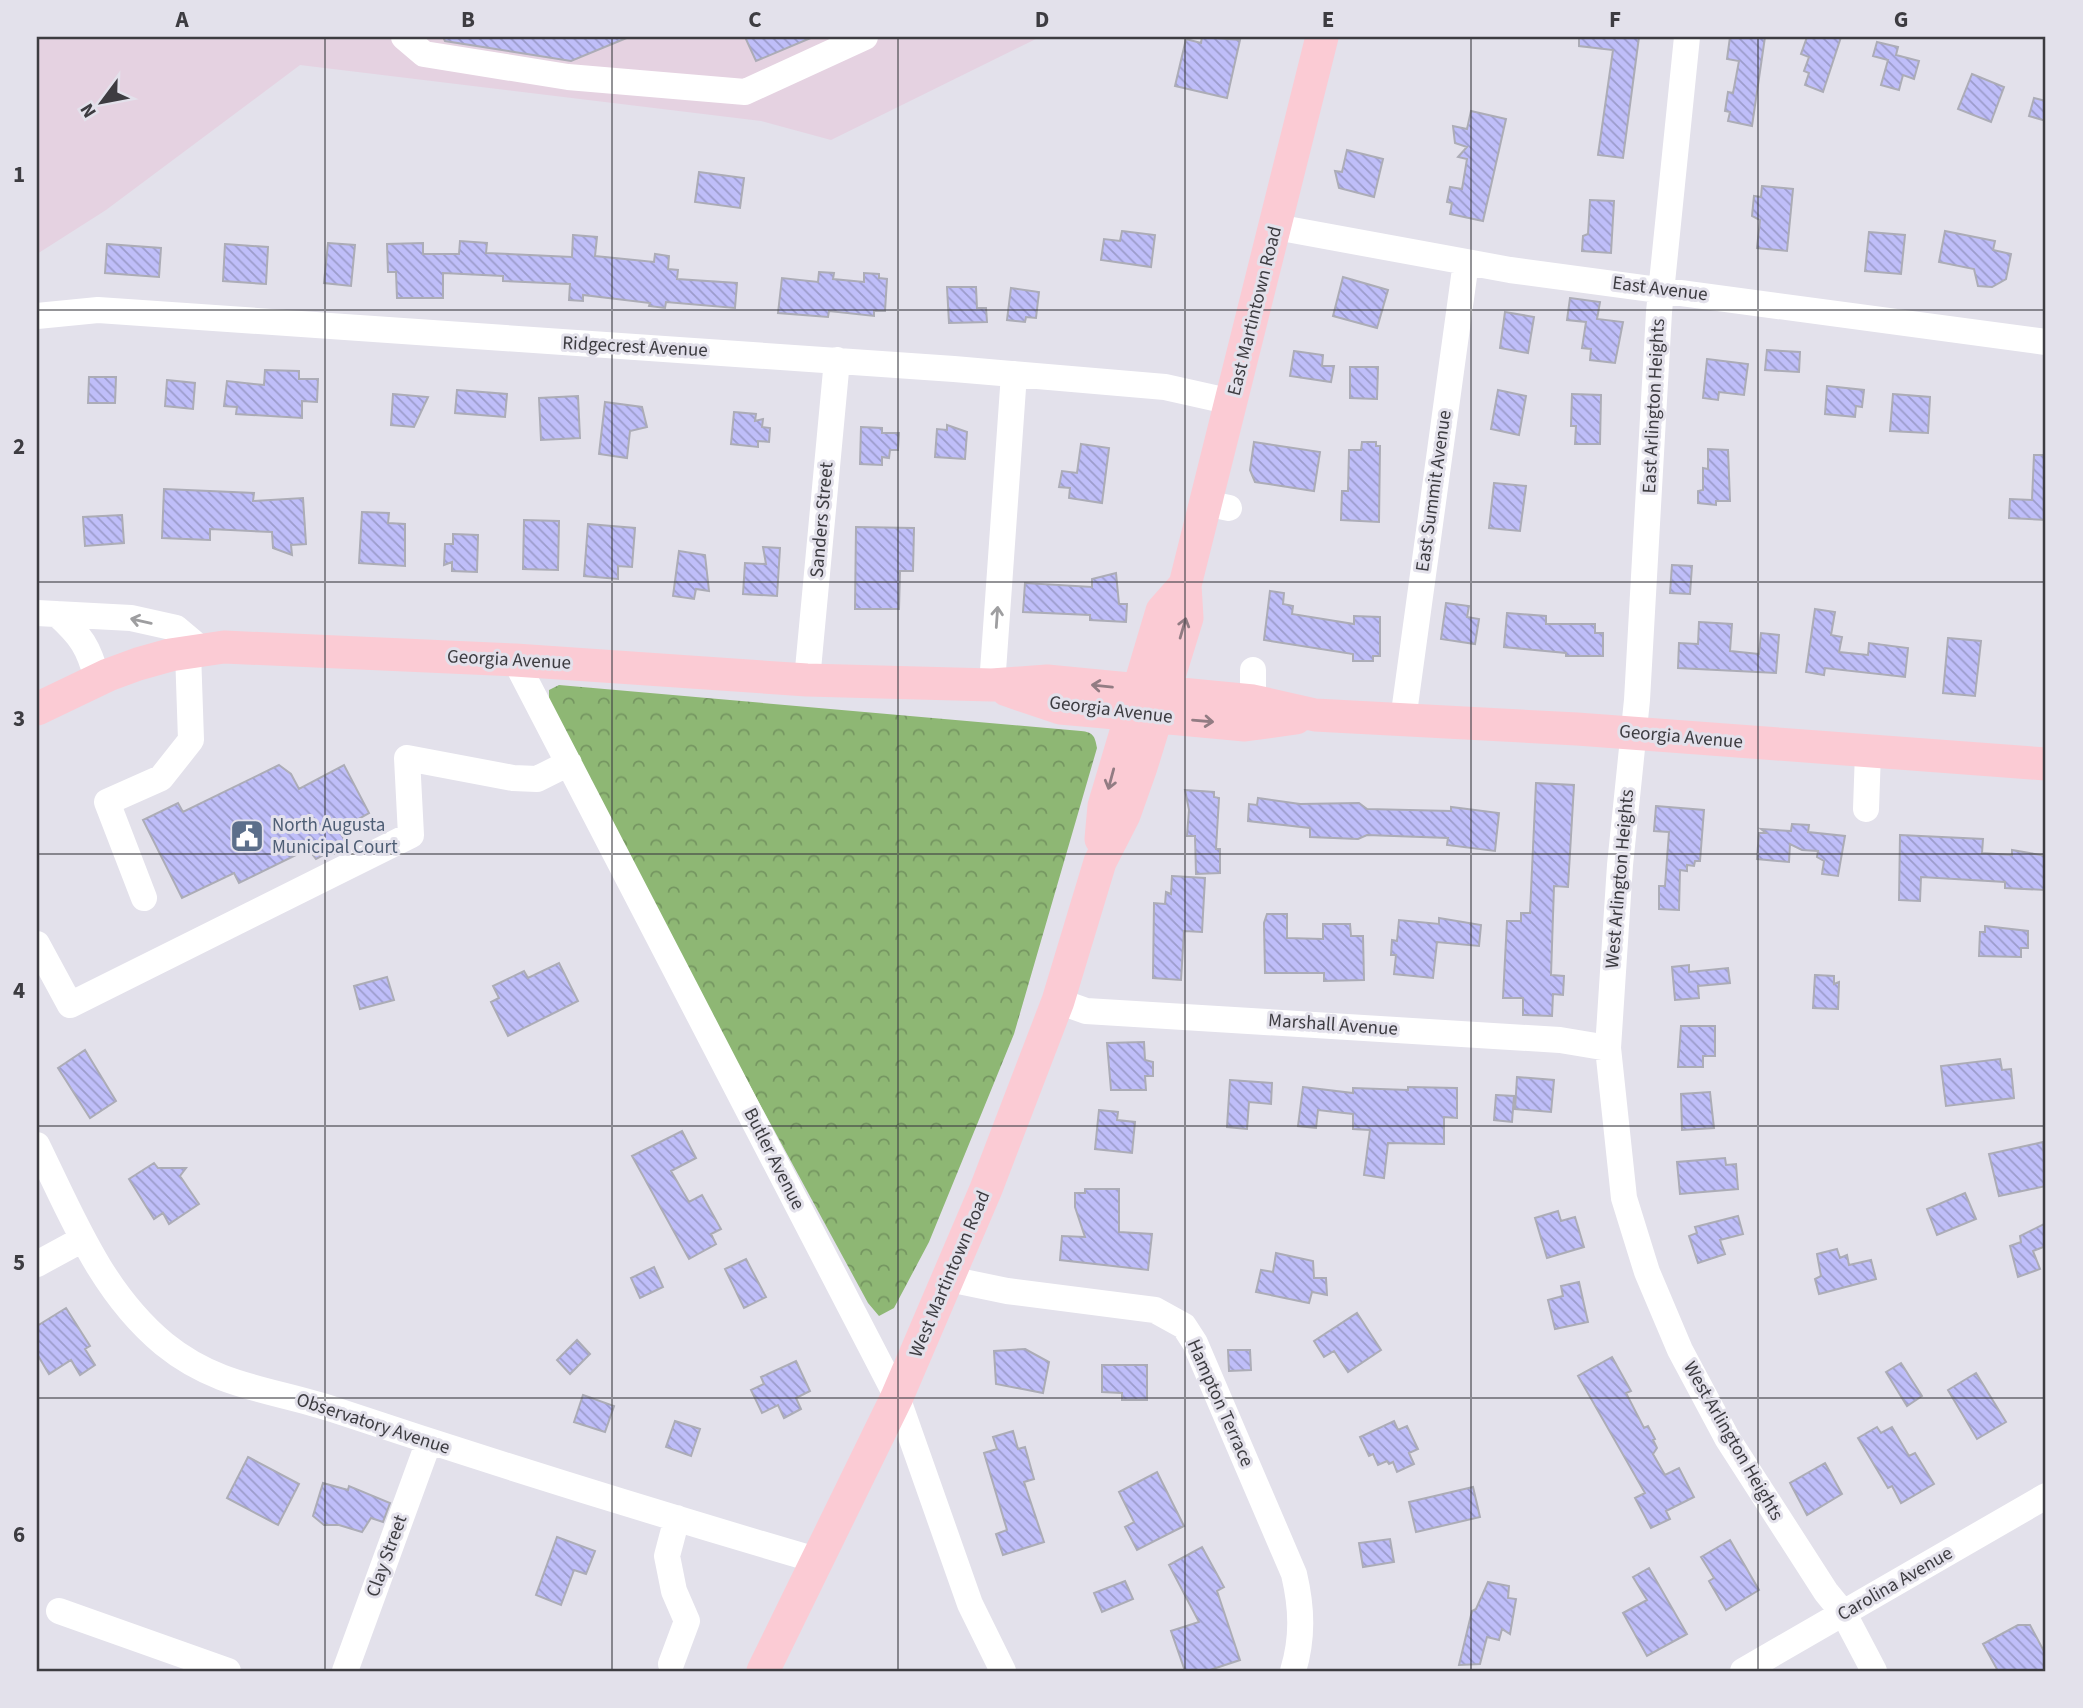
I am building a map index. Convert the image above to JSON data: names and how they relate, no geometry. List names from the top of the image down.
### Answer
{
  "streets": {
    "main road": ["East Martintown Road", "Georgia Avenue", "West Martintown Road"],
    "street": [
      "East Avenue",
      "Ridgecrest Avenue",
      "East Arlington Heights",
      "East Summit Avenue",
      "Sanders Street",
      "West Arlington Heights",
      "Marshall Avenue",
      "Butler Avenue",
      "Hampton Terrace",
      "Observatory Avenue",
      "Clay Street",
      "Carolina Avenue"
    ]
  },
  "crossings": [
    ["East Avenue", "East Martintown Road"],
    ["East Avenue", "East Arlington Heights"],
    ["East Avenue", "East Summit Avenue"],
    ["East Martintown Road", "Ridgecrest Avenue"],
    ["East Martintown Road", "Georgia Avenue"],
    ["East Martintown Road", "West Martintown Road"],
    ["Ridgecrest Avenue", "Sanders Street"],
    ["East Arlington Heights", "Georgia Avenue"],
    ["East Arlington Heights", "West Arlington Heights"],
    ["East Summit Avenue", "Georgia Avenue"],
    ["Sanders Street", "Georgia Avenue"],
    ["Georgia Avenue", "West Arlington Heights"],
    ["Georgia Avenue", "Butler Avenue"],
    ["Georgia Avenue", "West Martintown Road"],
    ["West Arlington Heights", "Marshall Avenue"],
    ["West Arlington Heights", "Carolina Avenue"],
    ["Marshall Avenue", "West Martintown Road"],
    ["Butler Avenue", "West Martintown Road"],
    ["West Martintown Road", "Hampton Terrace"],
    ["West Martintown Road", "Observatory Avenue"],
    ["Observatory Avenue", "Clay Street"]
  ],
  "places": {
    "public building": ["North Augusta Municipal Court"]
  },
  "north": "bottom left",
  "grid": {
    "columns": [
      "A",
      "B",
      "C",
      "D",
      "E",
      "F",
      "G"
    ],
    "rows": [
      "1",
      "2",
      "3",
      "4",
      "5",
      "6"
    ]
  }
}
